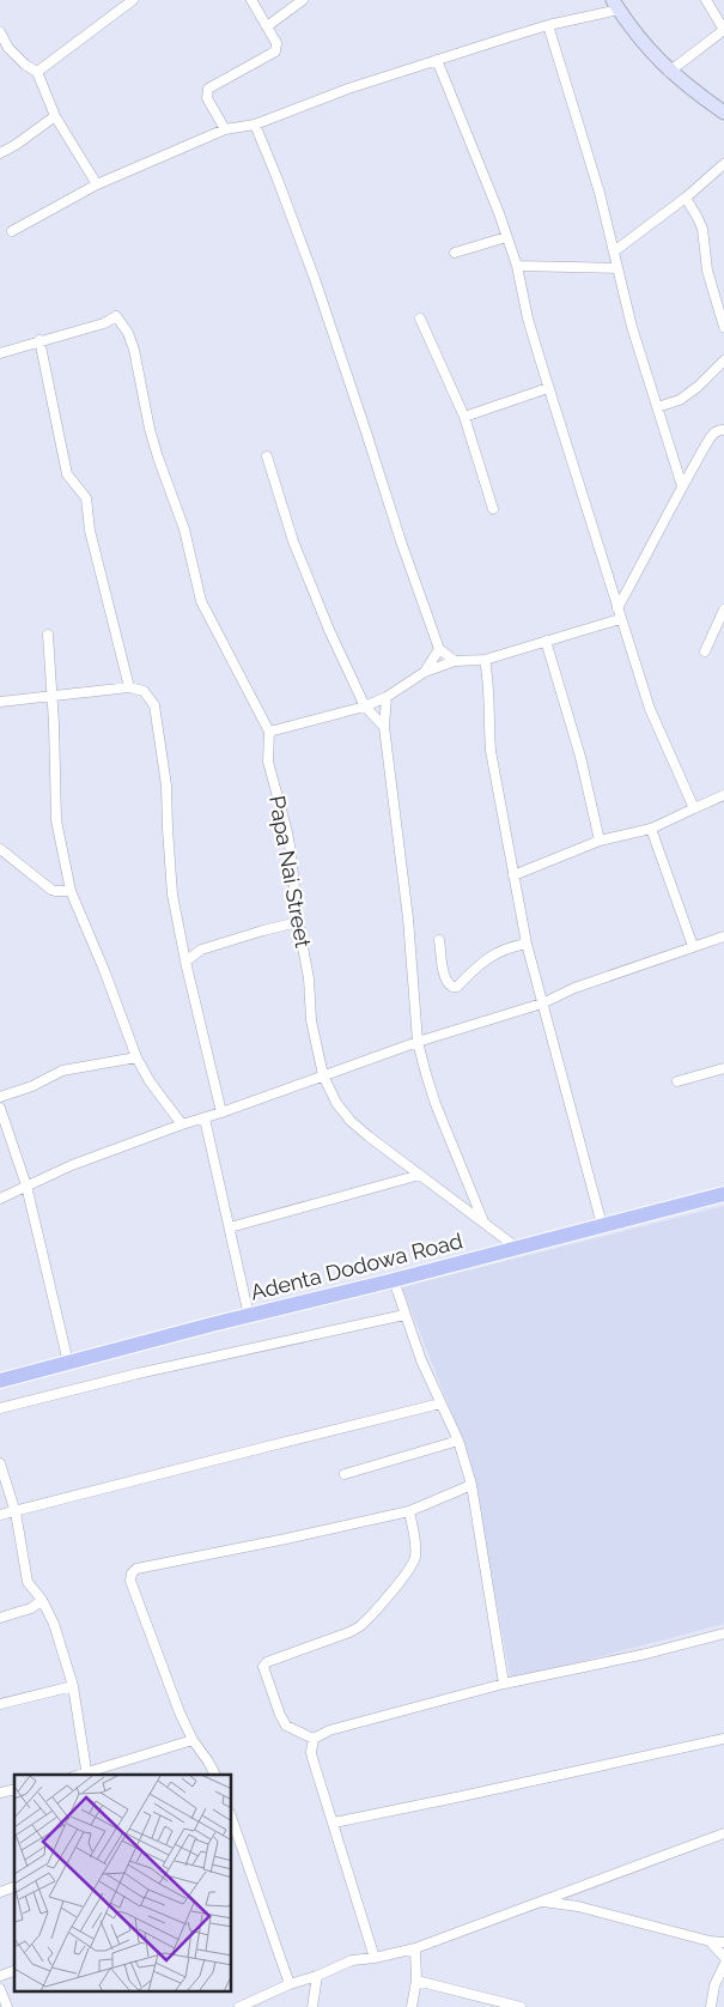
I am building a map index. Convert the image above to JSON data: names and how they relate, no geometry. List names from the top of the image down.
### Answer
{
  "streets": {
    "main road": ["Adenta Dodowa Road"],
    "street": ["Papa Nai Street"]
  },
  "crossings": [
    ["Papa Nai Street", "Adenta Dodowa Road"]
  ]
}
